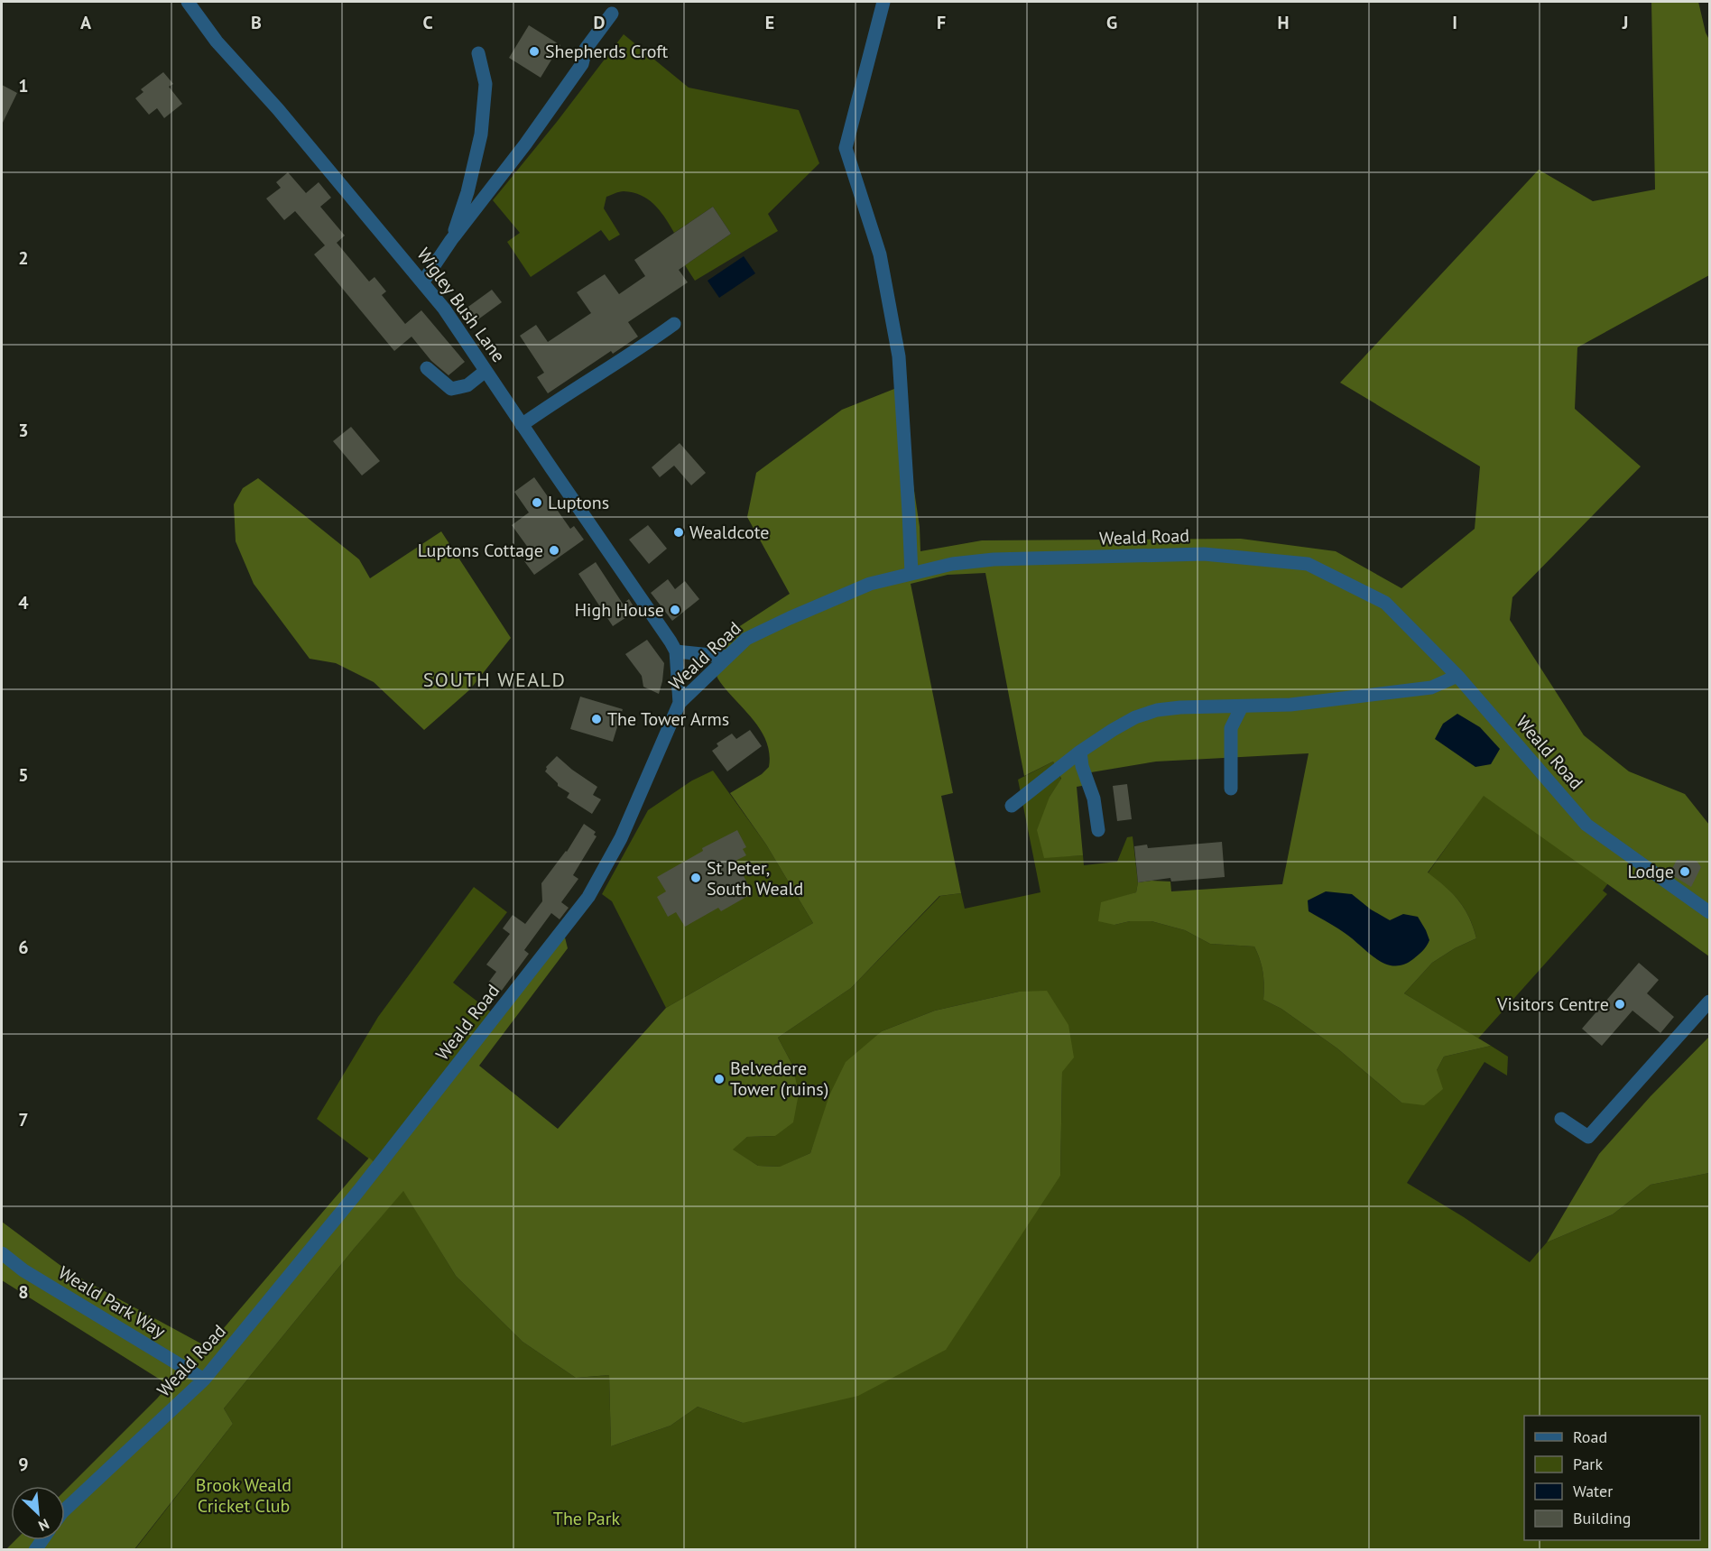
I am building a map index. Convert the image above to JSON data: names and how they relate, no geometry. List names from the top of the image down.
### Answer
{
  "streets": {
    "street": ["Wigley Bush Lane", "Weald Road", "Weald Park Way"]
  },
  "crossings": [
    ["Wigley Bush Lane", "Weald Road"],
    ["Weald Road", "Weald Park Way"]
  ],
  "districts": ["SOUTH WEALD"],
  "parks": ["Brook Weald Cricket Club", "The Park"],
  "places": [
    "Shepherds Croft",
    "Luptons",
    "Wealdcote",
    "Luptons Cottage",
    "High House",
    "The Tower Arms",
    "Lodge",
    "St Peter, South Weald",
    "Visitors Centre",
    "Belvedere Tower (ruins)"
  ],
  "legend": [
    "Road",
    "Park",
    "Water",
    "Building"
  ],
  "north": "bottom right",
  "grid": {
    "columns": [
      "A",
      "B",
      "C",
      "D",
      "E",
      "F",
      "G",
      "H",
      "I",
      "J"
    ],
    "rows": [
      "1",
      "2",
      "3",
      "4",
      "5",
      "6",
      "7",
      "8",
      "9"
    ]
  }
}
